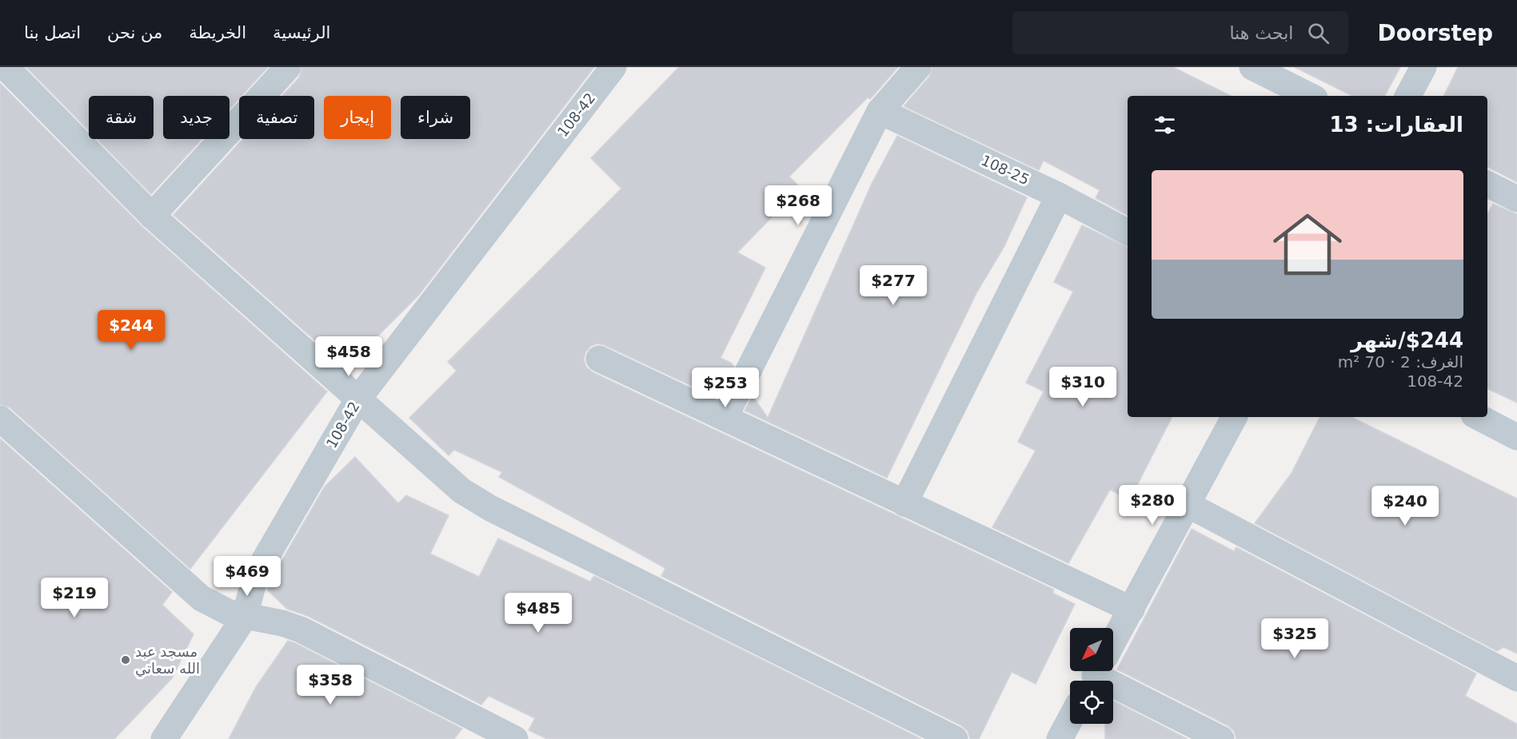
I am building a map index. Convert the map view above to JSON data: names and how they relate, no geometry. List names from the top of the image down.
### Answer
{
  "streets": {
    "street": ["108-42", "108-25"]
  },
  "places": ["مسجد عبد الله سعاتي"],
  "north": "bottom left",
  "page": {
    "header": "Doorstep",
    "search": "ابحث هنا",
    "nav": [
      "الرئيسية",
      "الخريطة",
      "من نحن",
      "اتصل بنا"
    ],
    "chip": [
      "شراء",
      "إيجار",
      "تصفية",
      "جديد",
      "شقة"
    ],
    "heading": "العقارات: 13",
    "list": [
      {
        "name": "$244/شهر",
        "note": "الغرف: 2 · 70 m² · 108-42"
      }
    ],
    "price": [
      "$268",
      "$277",
      "$244",
      "$458",
      "$310",
      "$253",
      "$280",
      "$240",
      "$469",
      "$219",
      "$485",
      "$325",
      "$358"
    ]
  }
}
